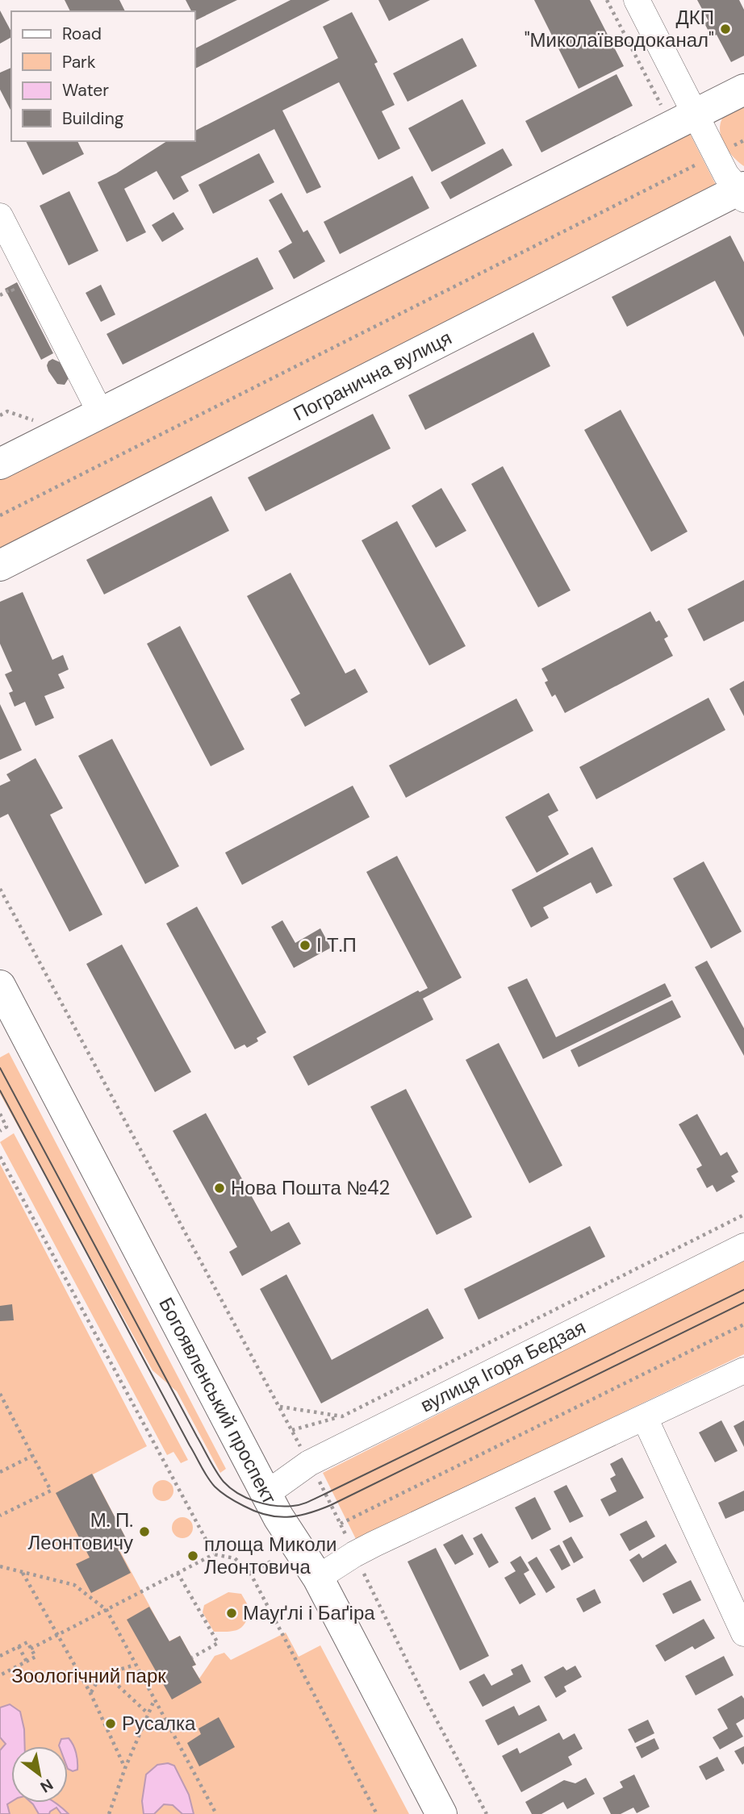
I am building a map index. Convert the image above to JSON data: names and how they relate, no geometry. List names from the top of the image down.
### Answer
{
  "streets": {
    "main road": ["Погранична вулиця", "Богоявленський проспект"],
    "street": ["вулиця Ігоря Бедзая"]
  },
  "crossings": [
    ["вулиця Ігоря Бедзая", "Богоявленський проспект"]
  ],
  "parks": ["Зоологічний парк"],
  "places": [
    "ДКП \"Миколаївводоканал\"",
    "І Т.П",
    "Нова Пошта №42",
    "М. П. Леонтовичу",
    "площа Миколи Леонтовича",
    "Мауґлі і Баґіра",
    "Русалка"
  ],
  "legend": [
    "Road",
    "Park",
    "Water",
    "Building"
  ],
  "north": "bottom right"
}
